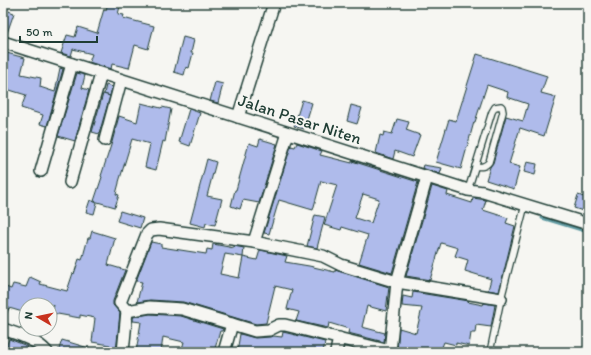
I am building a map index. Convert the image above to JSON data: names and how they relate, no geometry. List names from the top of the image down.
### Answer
{
  "streets": {
    "street": ["Jalan Pasar Niten"]
  },
  "scale_bar": "50 m",
  "north": "left"
}
